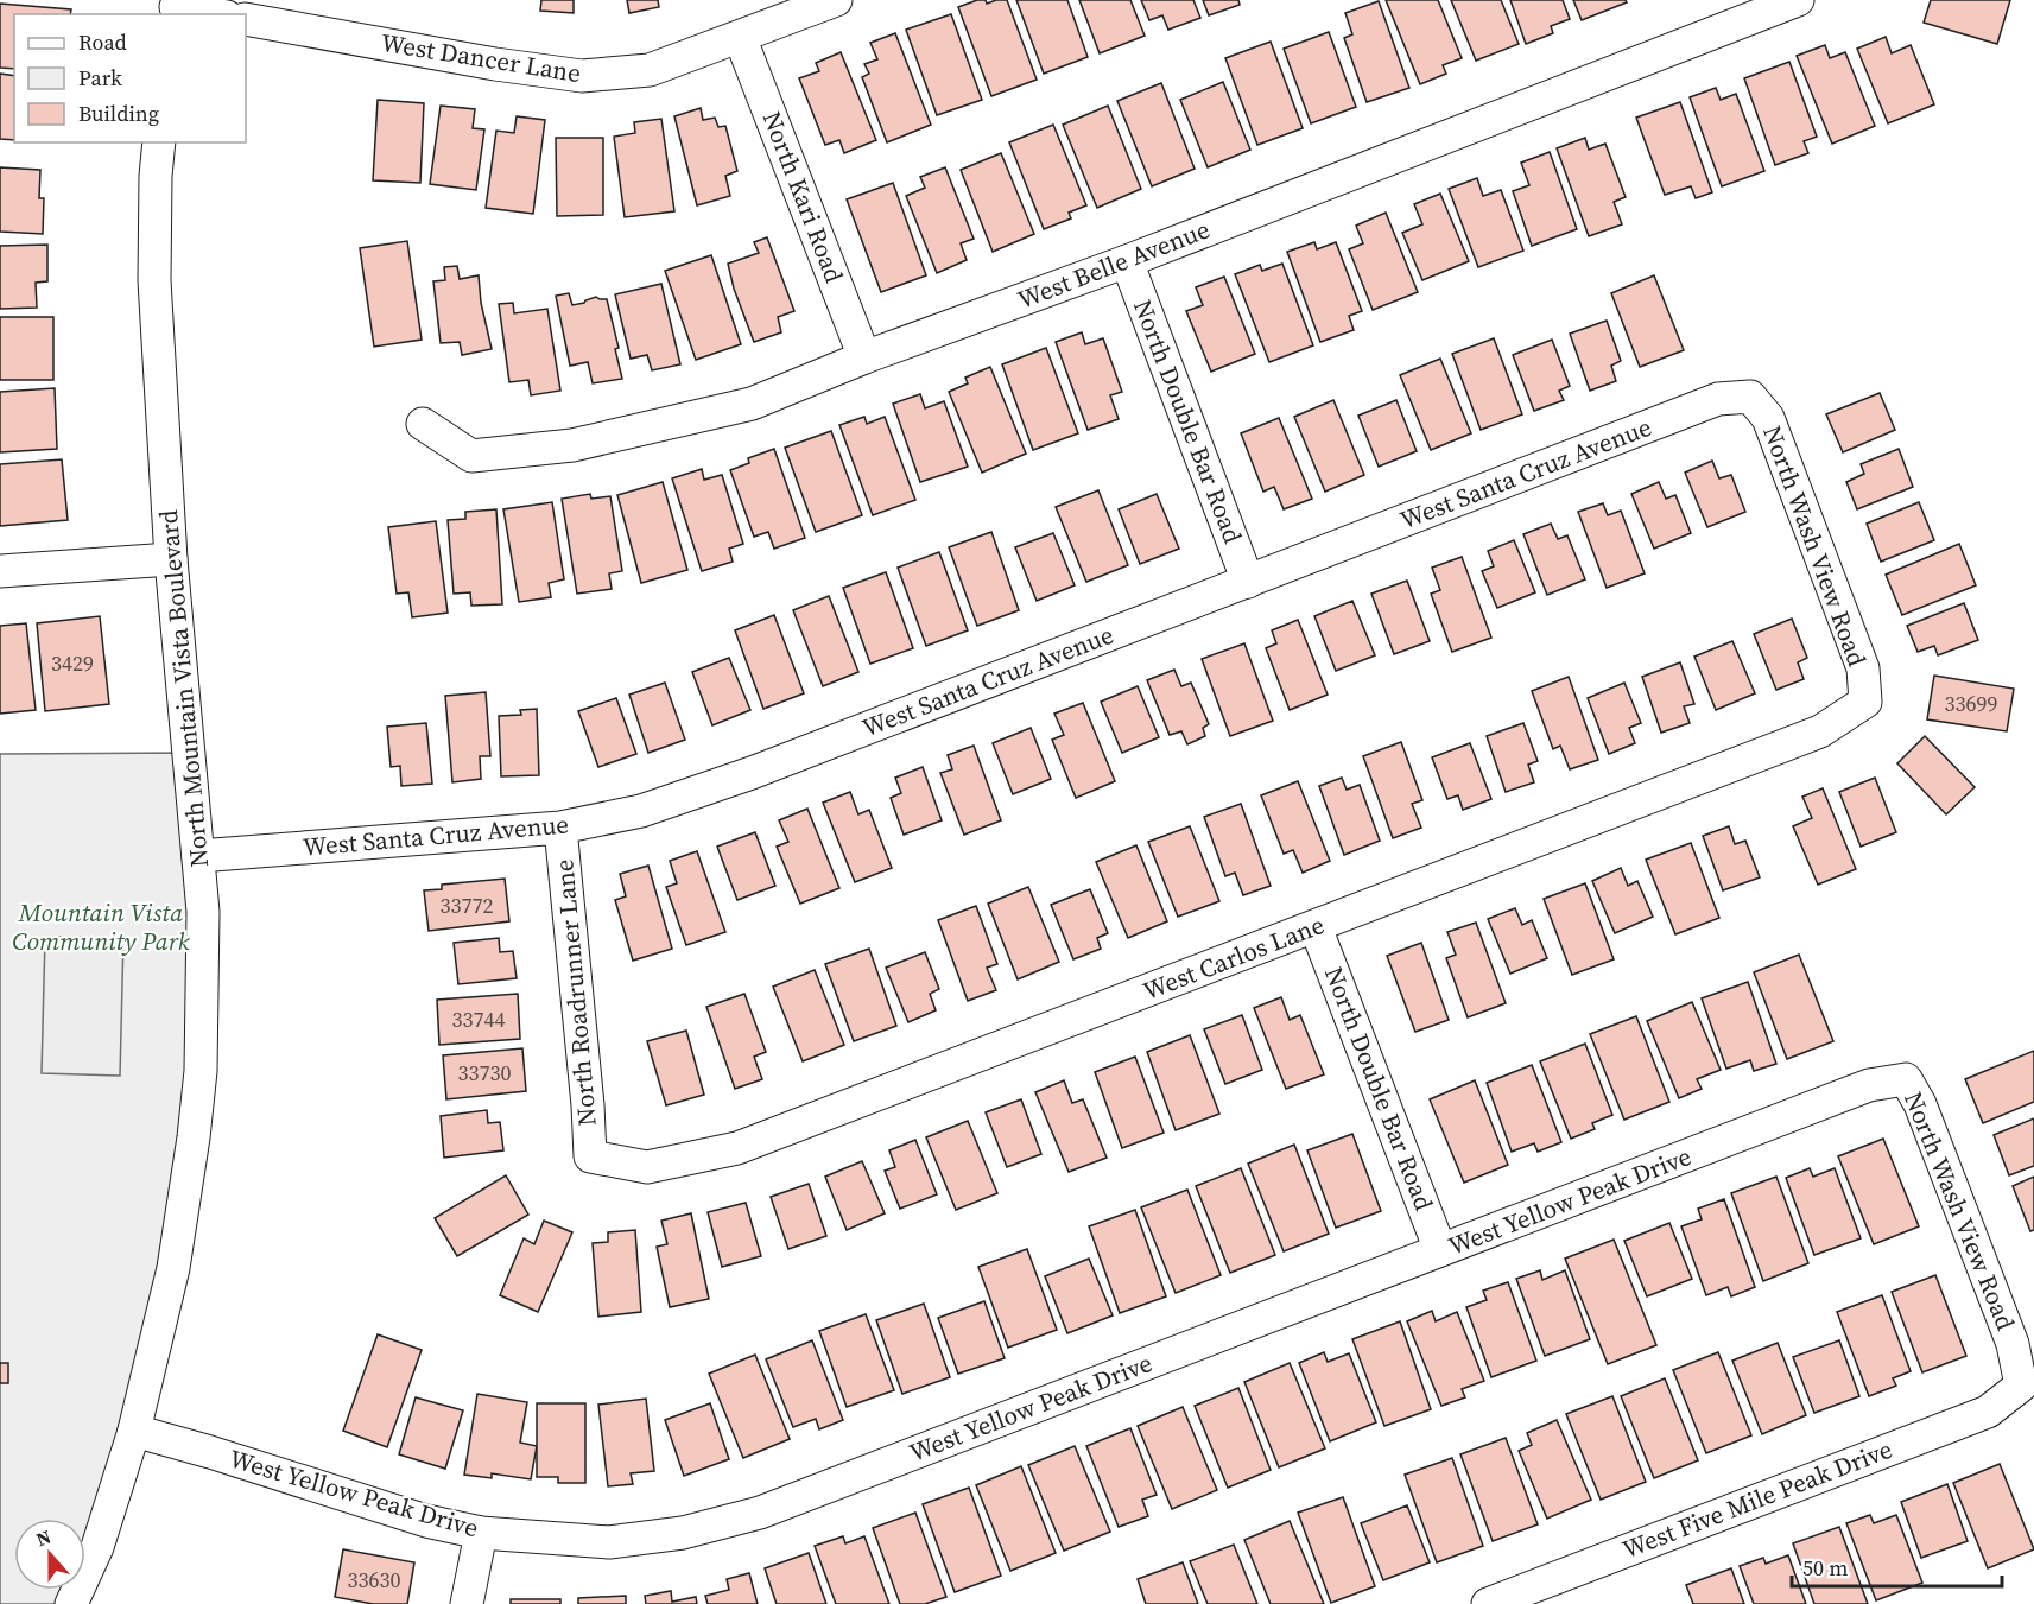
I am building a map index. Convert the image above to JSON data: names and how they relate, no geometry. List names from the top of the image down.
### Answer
{
  "streets": {
    "street": [
      "West Dancer Lane",
      "North Kari Road",
      "West Belle Avenue",
      "North Double Bar Road",
      "West Santa Cruz Avenue",
      "North Wash View Road",
      "North Mountain Vista Boulevard",
      "West Carlos Lane",
      "North Roadrunner Lane",
      "West Yellow Peak Drive",
      "West Five Mile Peak Drive"
    ]
  },
  "crossings": [
    ["West Dancer Lane", "North Kari Road"],
    ["North Kari Road", "West Belle Avenue"],
    ["West Belle Avenue", "North Double Bar Road"],
    ["North Double Bar Road", "West Santa Cruz Avenue"],
    ["North Double Bar Road", "West Carlos Lane"],
    ["North Double Bar Road", "West Yellow Peak Drive"],
    ["West Santa Cruz Avenue", "North Wash View Road"],
    ["West Santa Cruz Avenue", "North Mountain Vista Boulevard"],
    ["West Santa Cruz Avenue", "North Roadrunner Lane"],
    ["North Wash View Road", "West Carlos Lane"],
    ["North Wash View Road", "West Yellow Peak Drive"],
    ["North Wash View Road", "West Five Mile Peak Drive"],
    ["North Mountain Vista Boulevard", "West Yellow Peak Drive"],
    ["West Carlos Lane", "North Roadrunner Lane"]
  ],
  "parks": ["Mountain Vista Community Park"],
  "house_numbers": [
    "3429",
    "33699",
    "33772",
    "33744",
    "33730",
    "33630"
  ],
  "legend": ["Road", "Park", "Building"],
  "scale_bar": "50 m",
  "north": "top"
}
